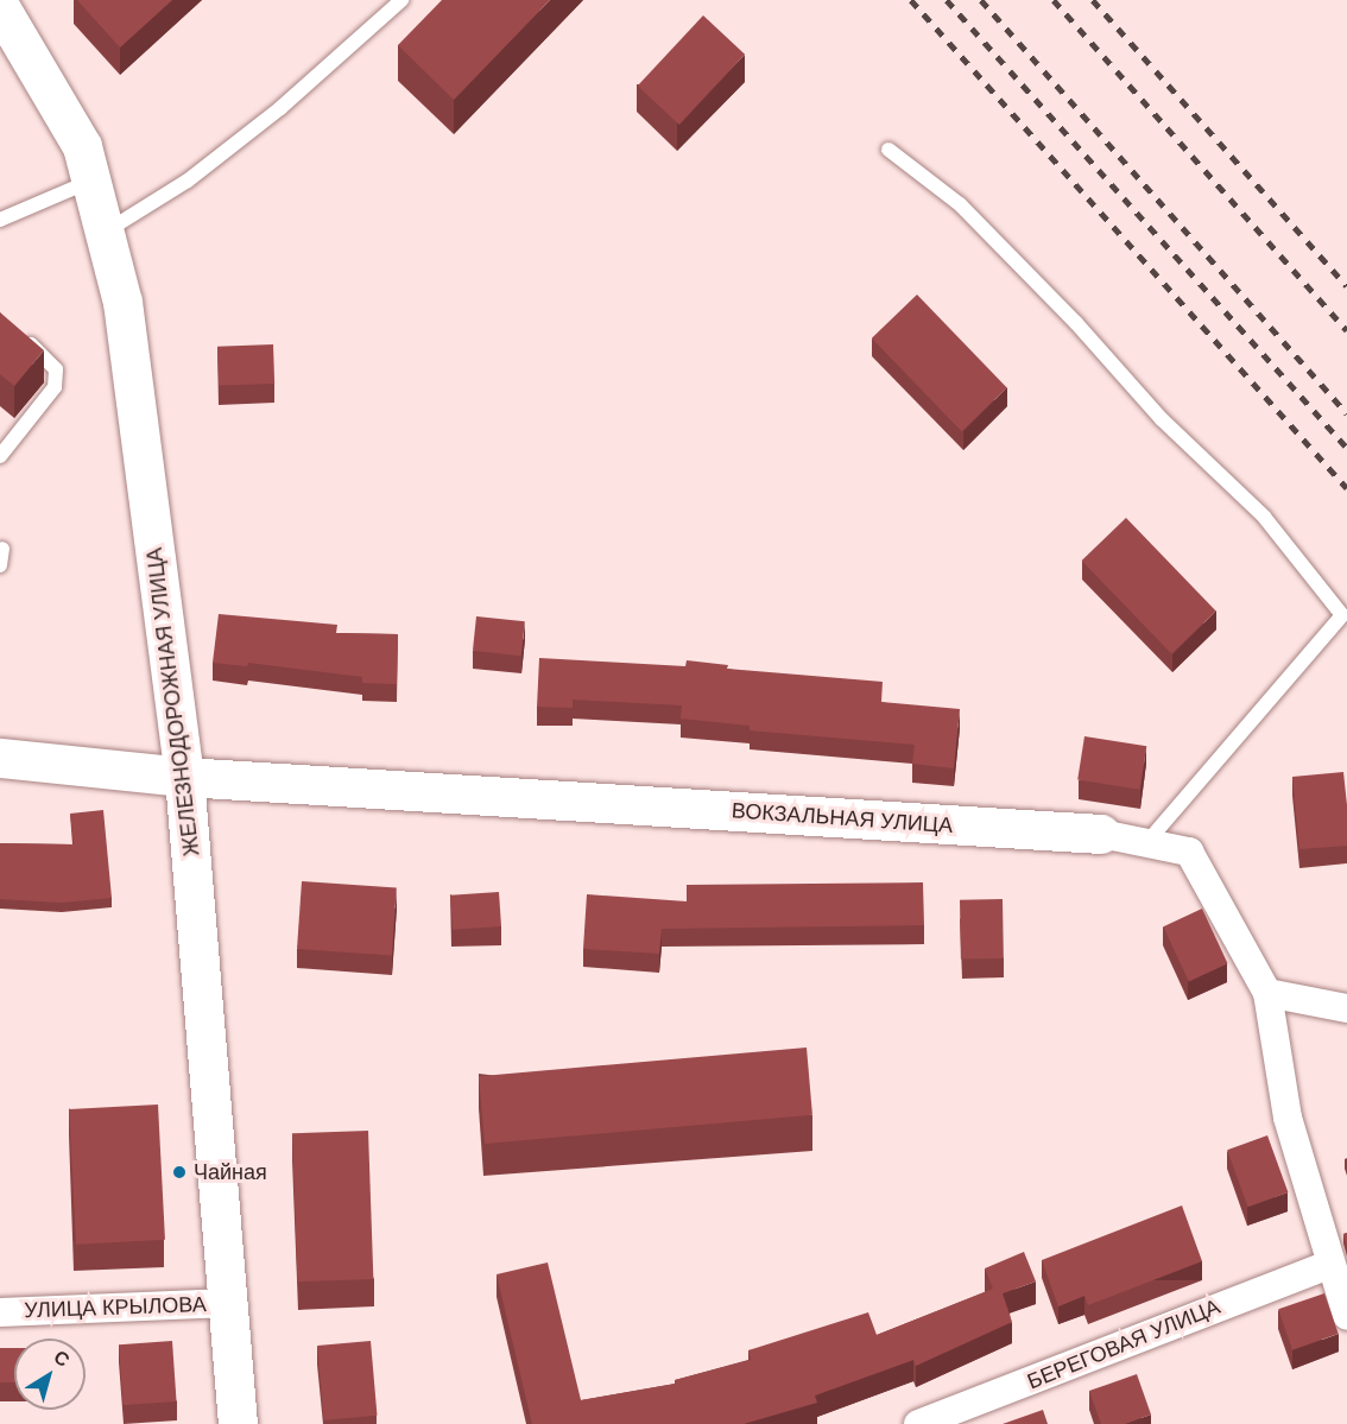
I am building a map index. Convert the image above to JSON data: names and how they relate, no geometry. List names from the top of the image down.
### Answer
{
  "streets": {
    "main road": ["ЖЕЛЕЗНОДОРОЖНАЯ УЛИЦА", "ВОКЗАЛЬНАЯ УЛИЦА"],
    "street": ["УЛИЦА КРЫЛОВА", "БЕРЕГОВАЯ УЛИЦА"]
  },
  "crossings": [
    ["ЖЕЛЕЗНОДОРОЖНАЯ УЛИЦА", "ВОКЗАЛЬНАЯ УЛИЦА"],
    ["ЖЕЛЕЗНОДОРОЖНАЯ УЛИЦА", "УЛИЦА КРЫЛОВА"],
    ["ВОКЗАЛЬНАЯ УЛИЦА", "БЕРЕГОВАЯ УЛИЦА"]
  ],
  "places": ["Чайная"],
  "north": "top right"
}
